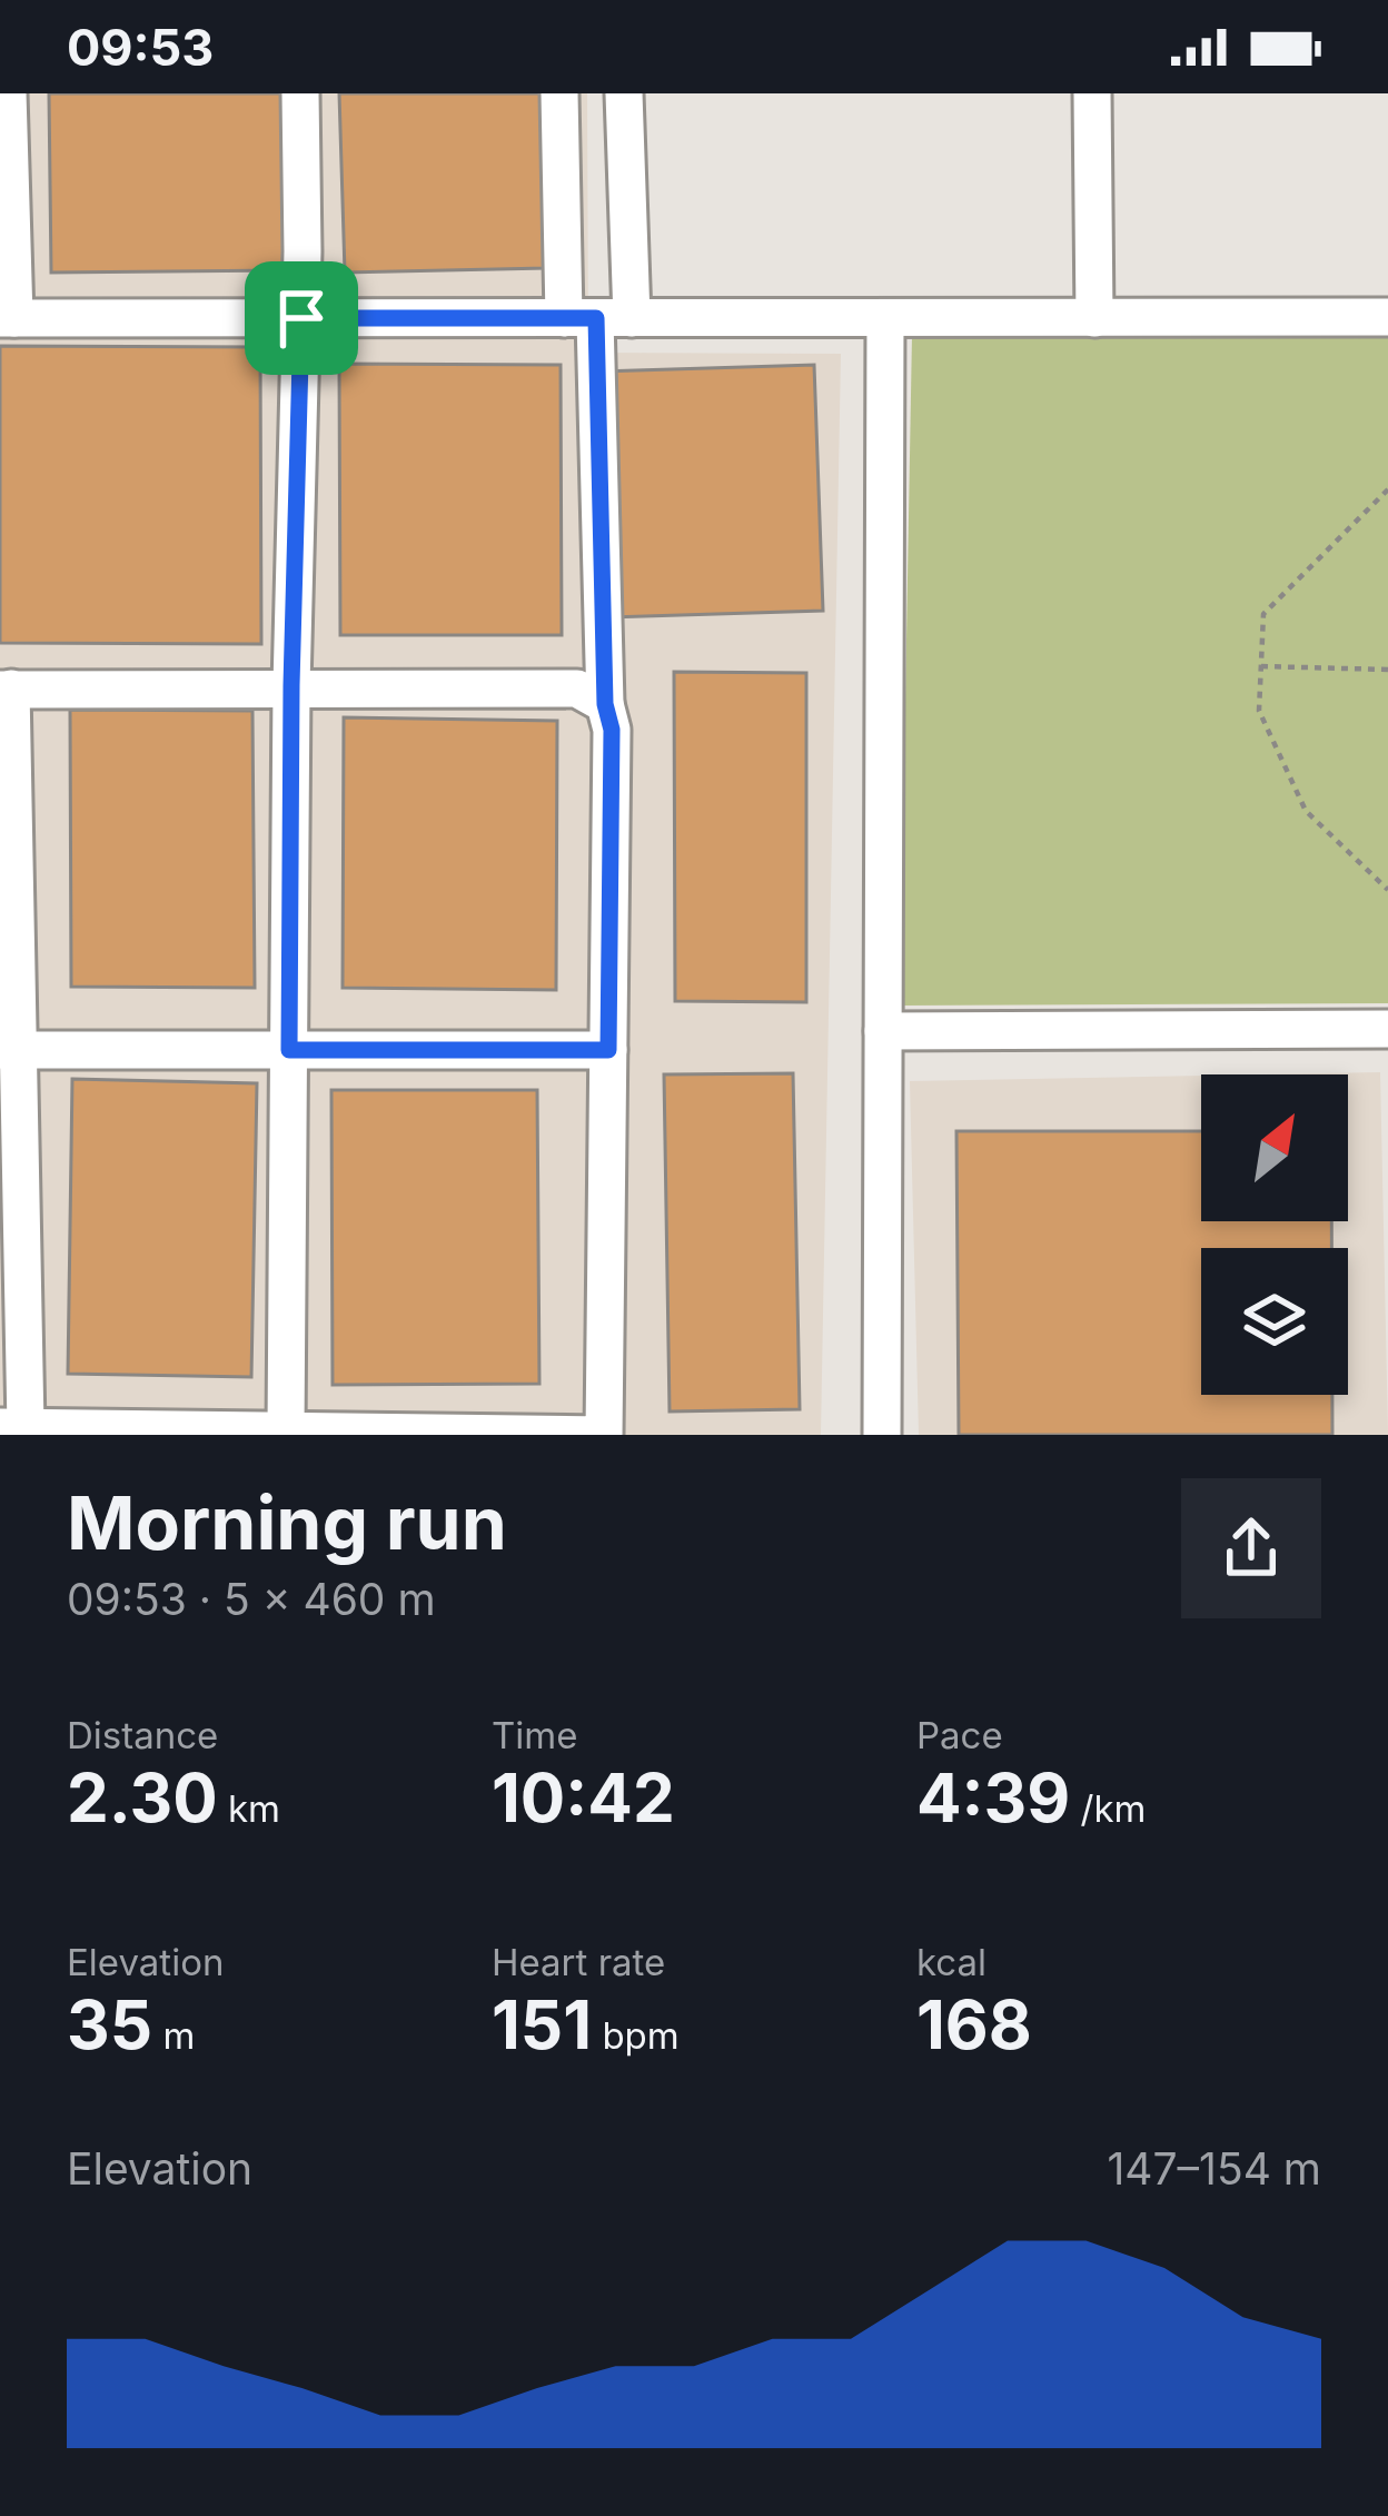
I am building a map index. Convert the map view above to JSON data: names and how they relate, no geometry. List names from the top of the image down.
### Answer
{
  "north": "top right",
  "page": {
    "status": "09:53",
    "heading": ["Morning run", "09:53 · 5 × 460 m"],
    "stats": [
      ["Distance", "2.30 km"],
      ["Time", "10:42"],
      ["Pace", "4:39 /km"],
      ["Elevation", "35 m"],
      ["Heart rate", "151 bpm"],
      ["kcal", "168"]
    ],
    "chart": ["Elevation", "147–154 m"]
  }
}
